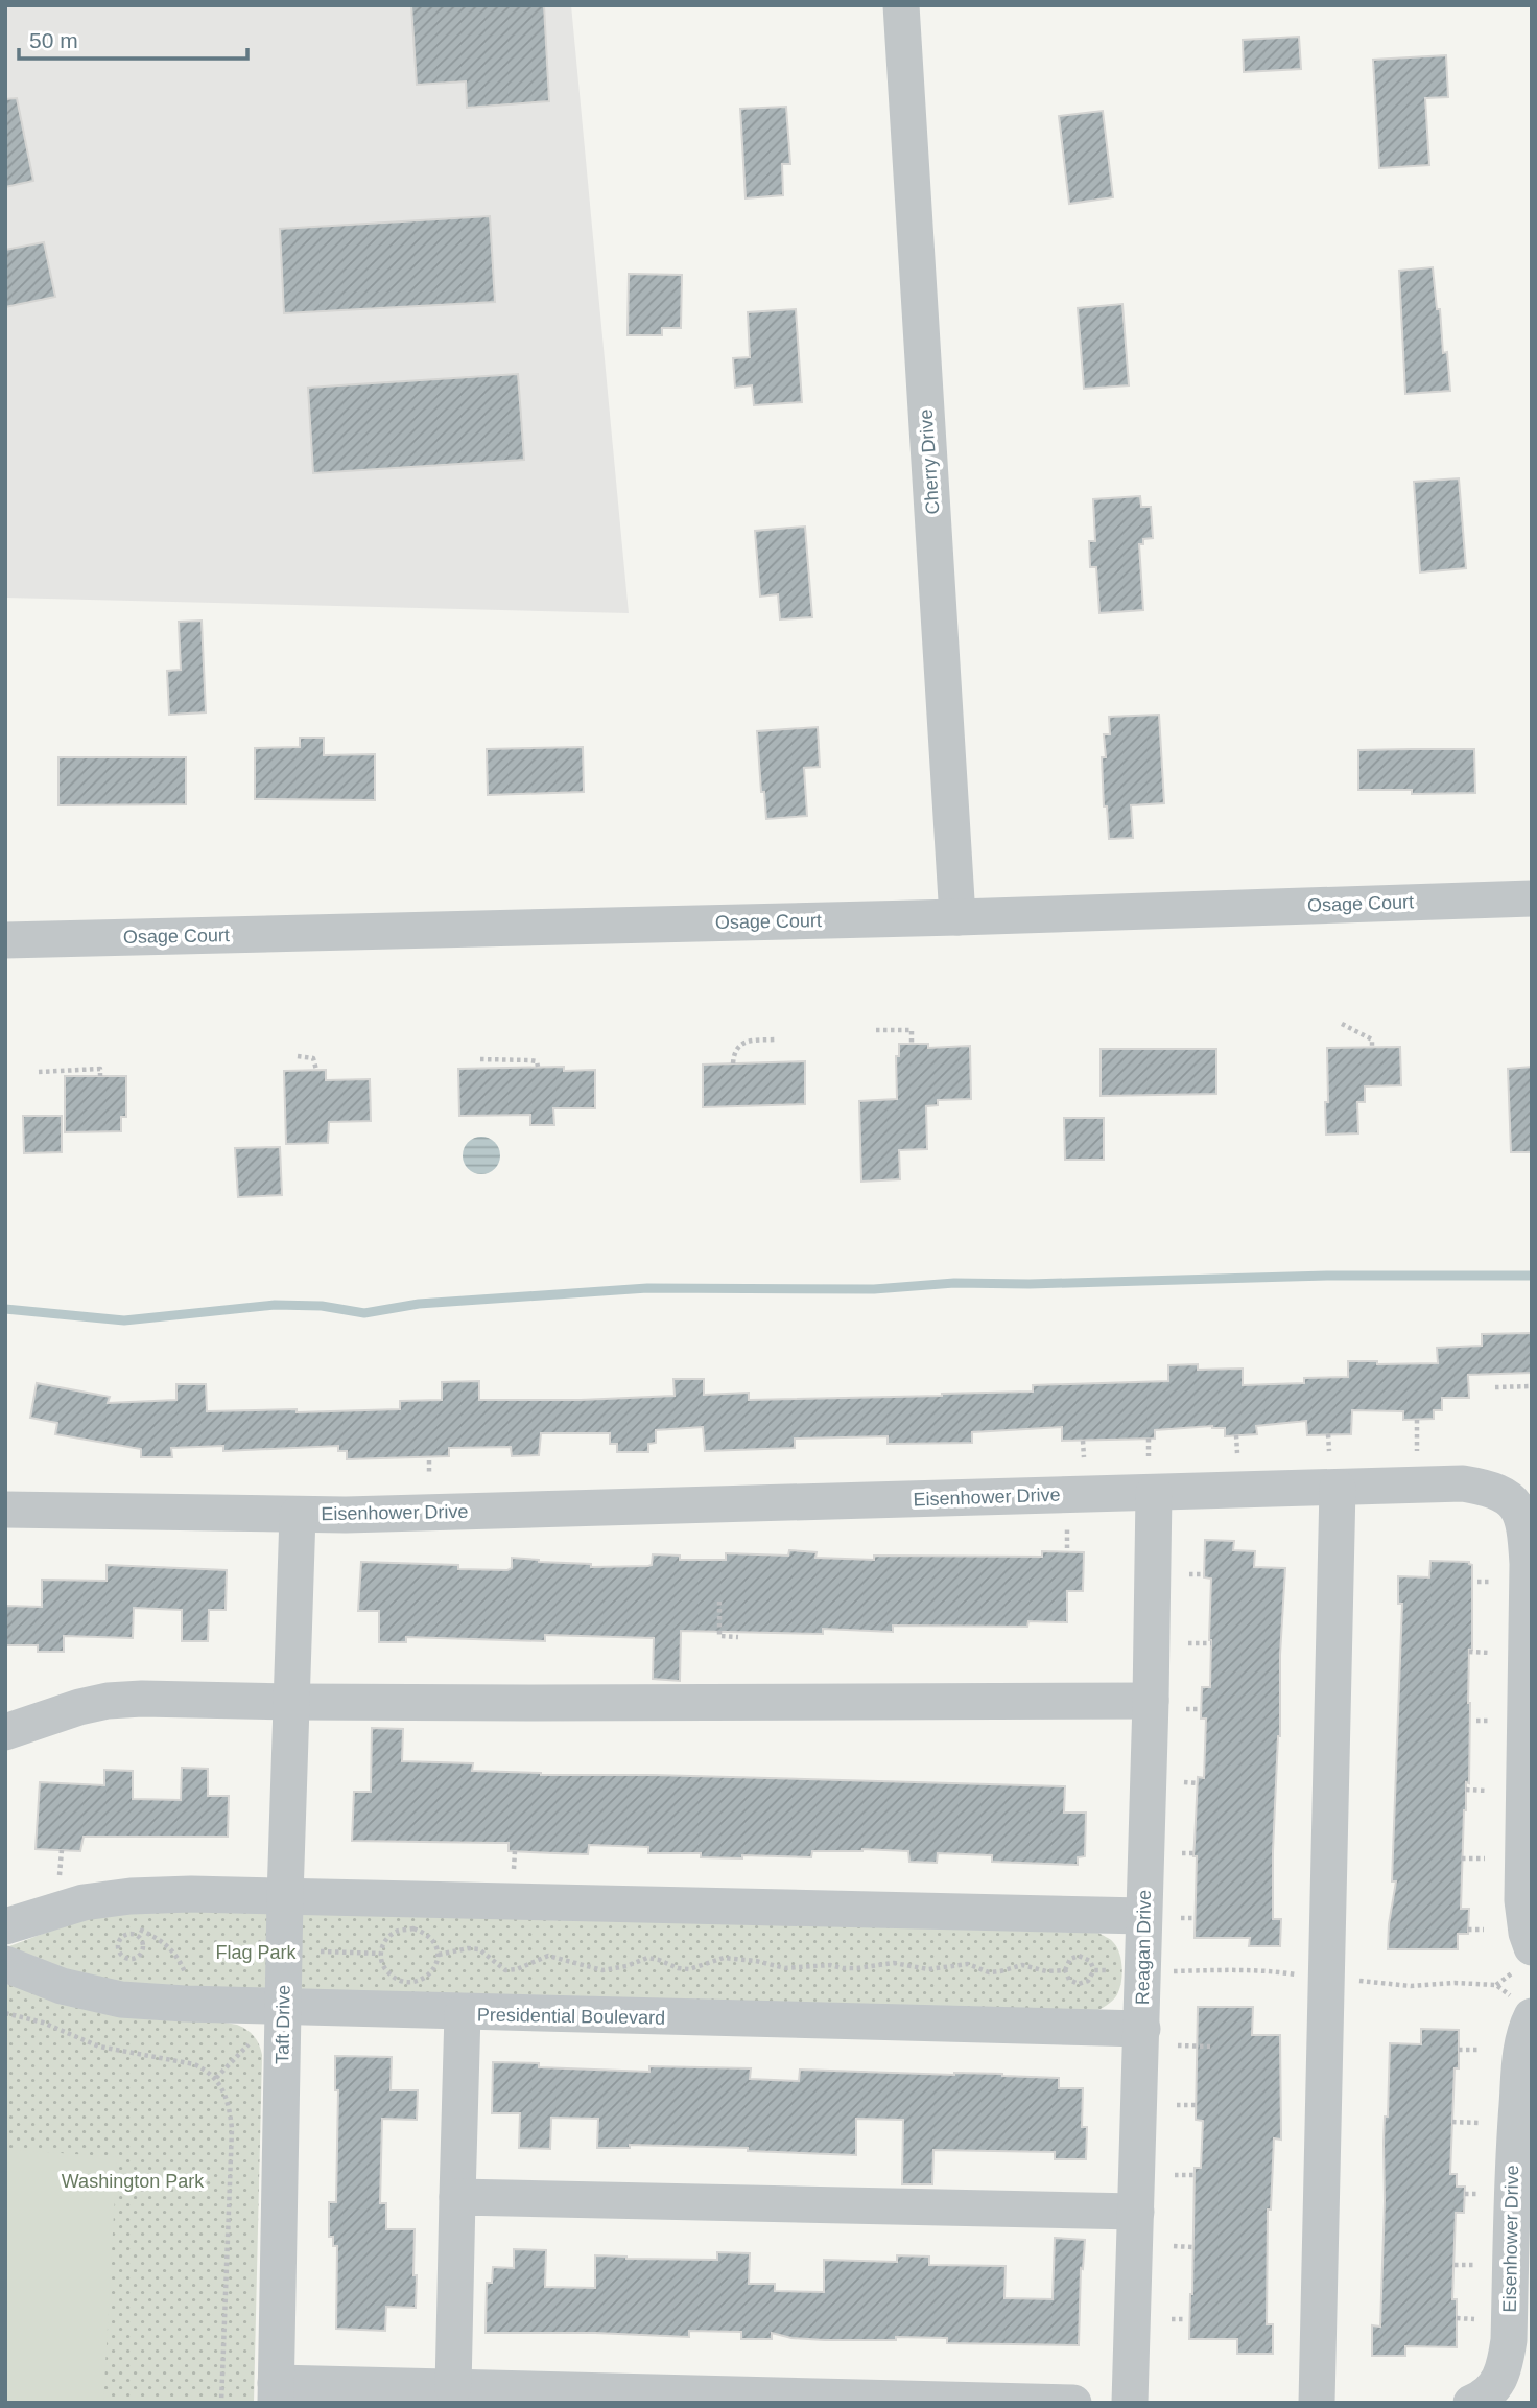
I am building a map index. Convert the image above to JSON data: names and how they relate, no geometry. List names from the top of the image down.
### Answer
{
  "streets": {
    "street": [
      "Cherry Drive",
      "Osage Court",
      "Eisenhower Drive",
      "Reagan Drive",
      "Presidential Boulevard",
      "Taft Drive"
    ]
  },
  "crossings": [
    ["Cherry Drive", "Osage Court"],
    ["Eisenhower Drive", "Reagan Drive"],
    ["Eisenhower Drive", "Taft Drive"],
    ["Reagan Drive", "Presidential Boulevard"],
    ["Presidential Boulevard", "Taft Drive"]
  ],
  "parks": ["Flag Park", "Washington Park"],
  "scale_bar": "50 m"
}
